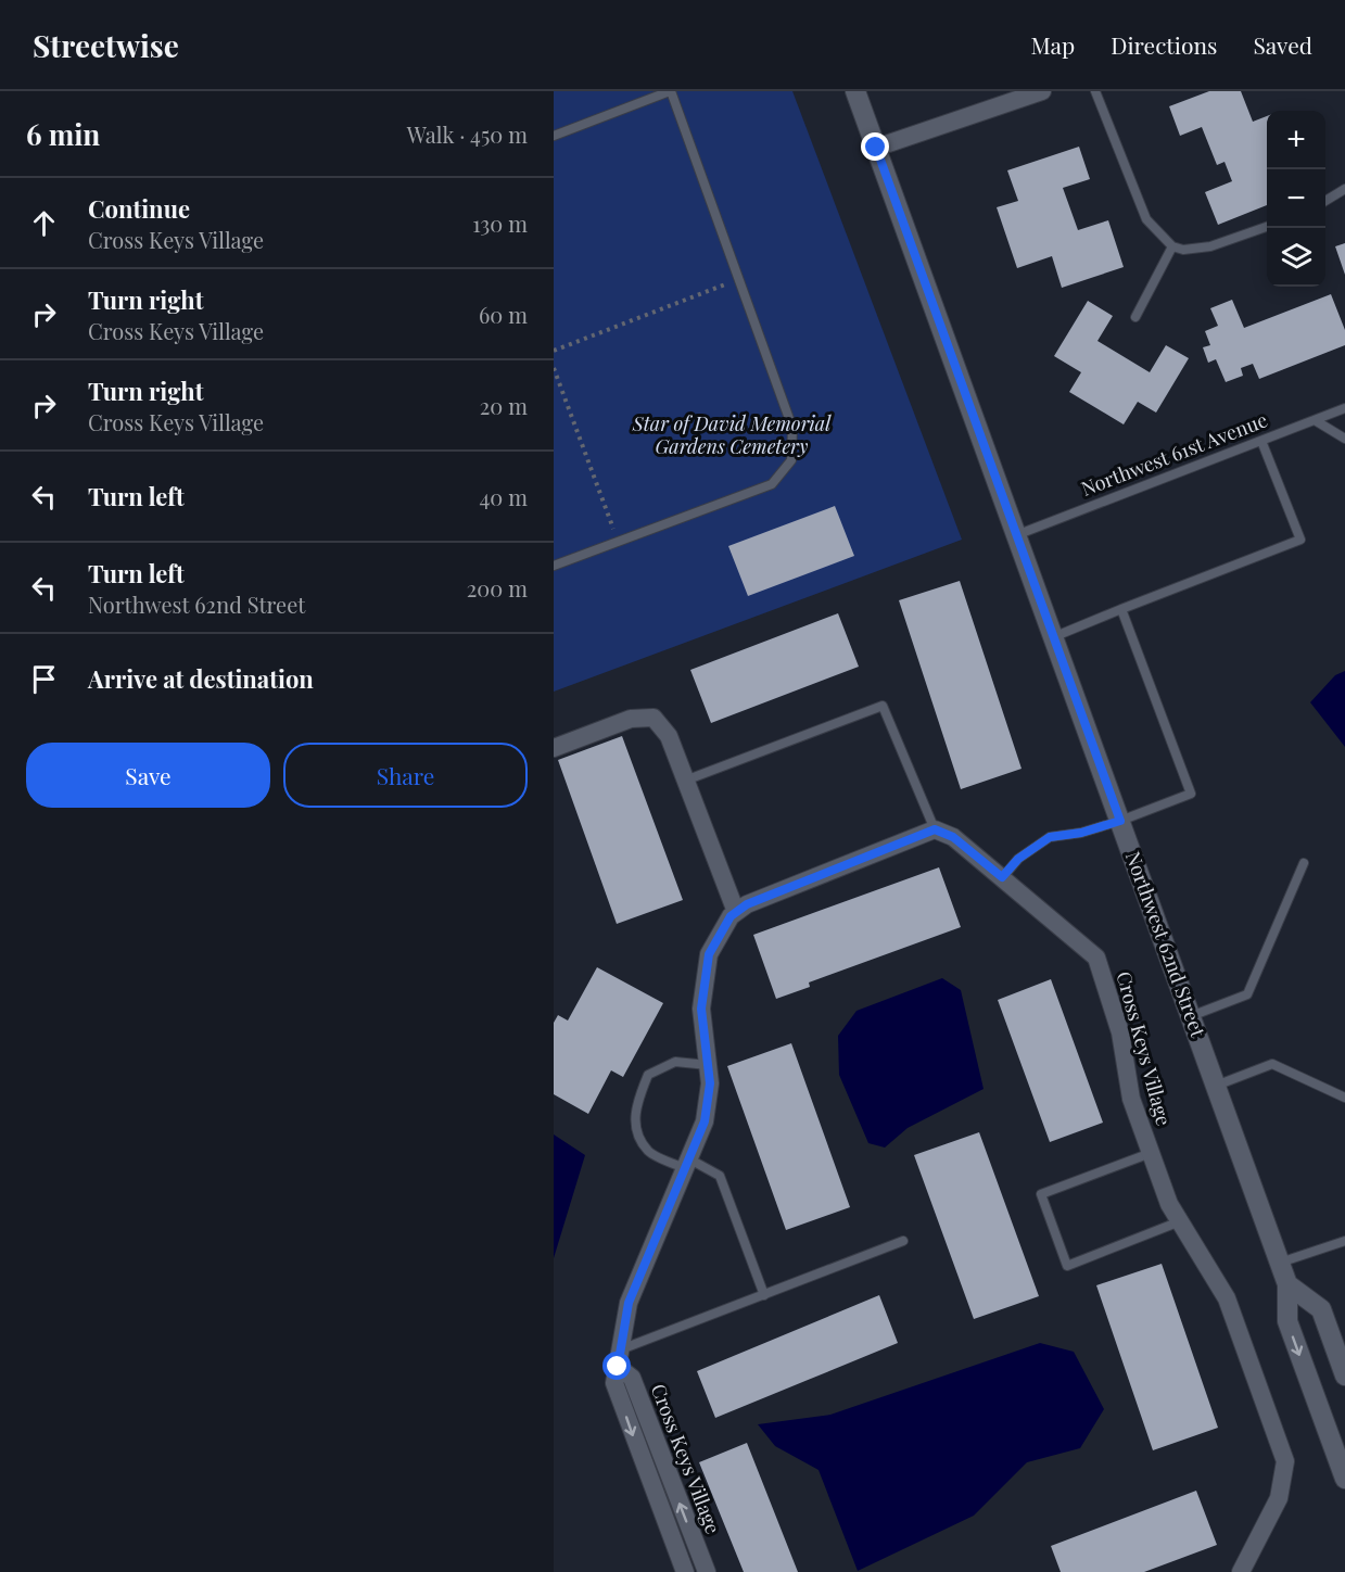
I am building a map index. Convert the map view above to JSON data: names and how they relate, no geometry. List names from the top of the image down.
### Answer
{
  "streets": {
    "street": ["Northwest 62nd Street", "Cross Keys Village"],
    "lane": ["Northwest 61st Avenue"]
  },
  "crossings": [
    ["Northwest 61st Avenue", "Northwest 62nd Street"]
  ],
  "parks": ["Star of David Memorial Gardens Cemetery"],
  "page": {
    "header": "Streetwise",
    "nav": ["Map", "Directions", "Saved"],
    "heading": ["6 min", "Walk · 450 m"],
    "map_buttons": ["+", "−"],
    "list": [
      ["Continue", "Cross Keys Village", "130 m"],
      ["Turn right", "Cross Keys Village", "60 m"],
      ["Turn right", "Cross Keys Village", "20 m"],
      ["Turn left", "40 m"],
      ["Turn left", "Northwest 62nd Street", "200 m"],
      "Arrive at destination"
    ],
    "buttons": ["Save", "Share"]
  }
}
